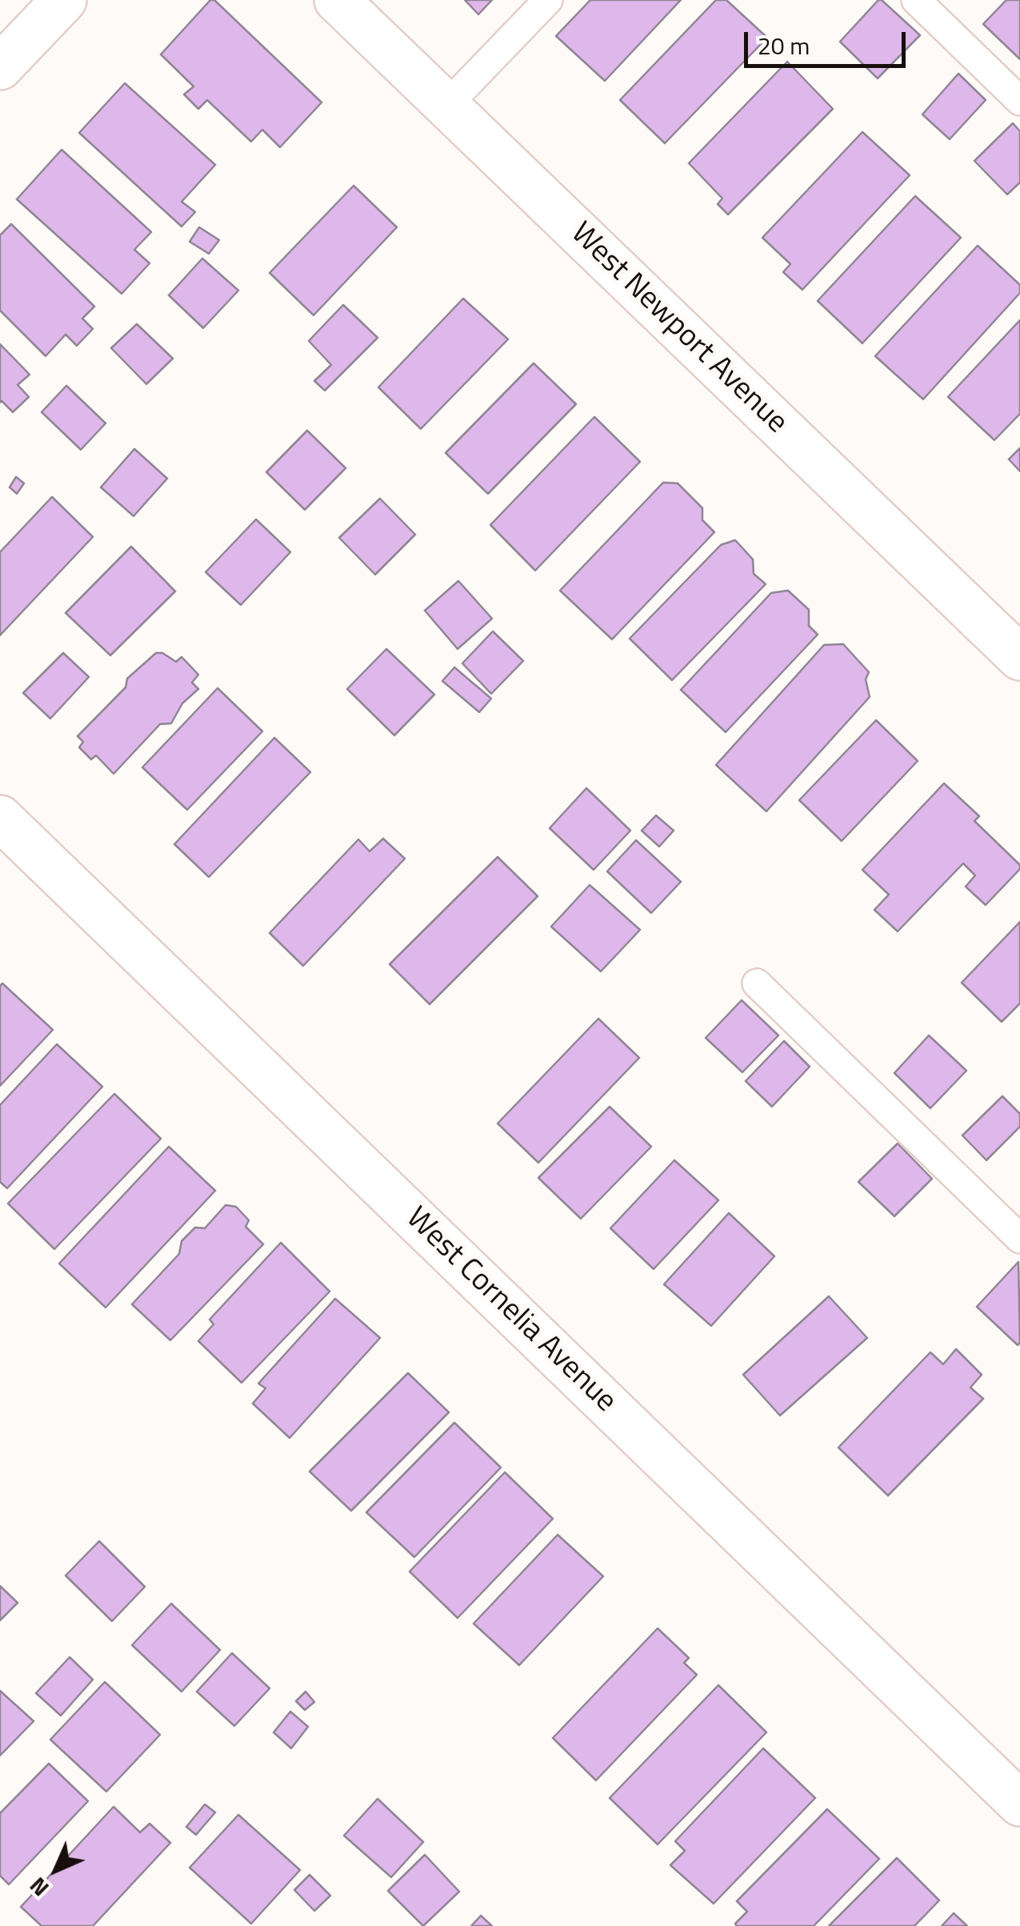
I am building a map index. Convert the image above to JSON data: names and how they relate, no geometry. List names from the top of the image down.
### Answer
{
  "streets": {
    "street": ["West Newport Avenue", "West Cornelia Avenue"]
  },
  "scale_bar": "20 m",
  "north": "bottom left"
}
